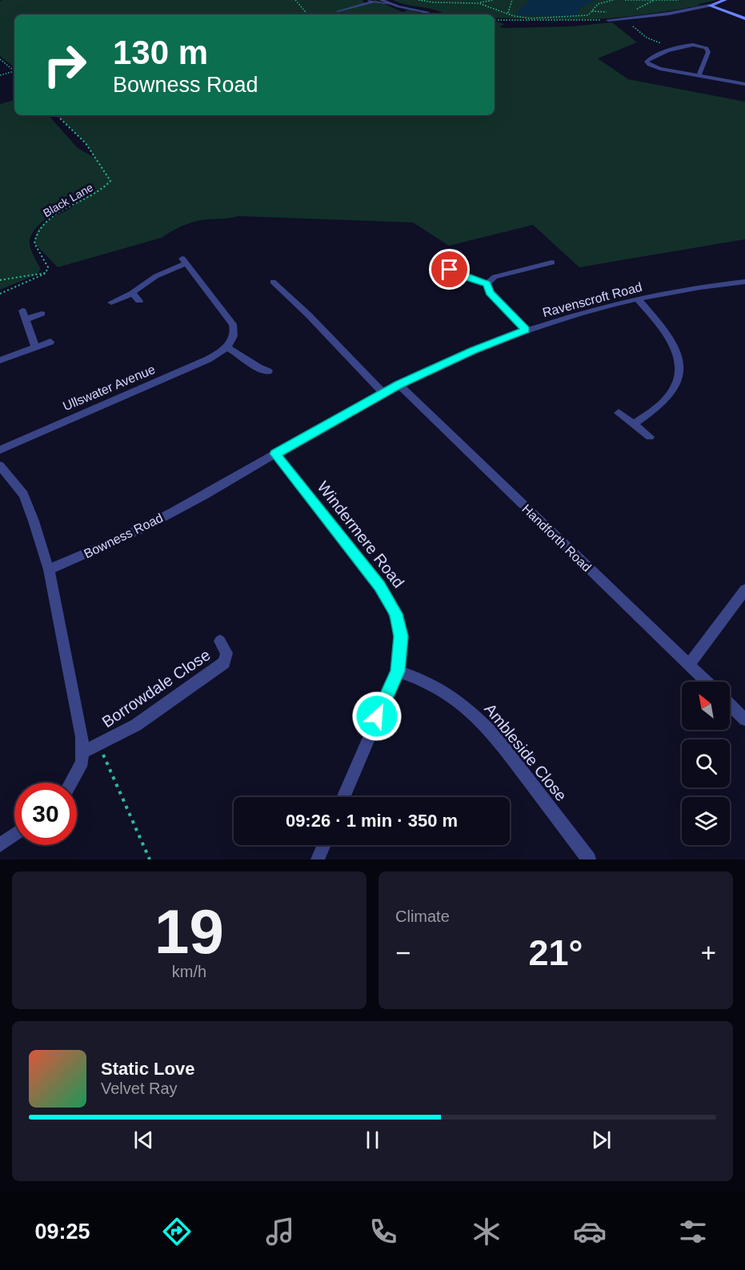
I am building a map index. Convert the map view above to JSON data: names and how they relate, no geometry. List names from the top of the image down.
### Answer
{
  "streets": {
    "street": [
      "Ravenscroft Road",
      "Ullswater Avenue",
      "Windermere Road",
      "Bowness Road",
      "Handforth Road",
      "Borrowdale Close",
      "Ambleside Close"
    ],
    "path": ["Black Lane"]
  },
  "crossings": [
    ["Ravenscroft Road", "Bowness Road"],
    ["Ravenscroft Road", "Handforth Road"],
    ["Windermere Road", "Bowness Road"],
    ["Windermere Road", "Ambleside Close"],
    ["Bowness Road", "Handforth Road"]
  ],
  "north": "top left",
  "page": {
    "turn": ["130 m", "Bowness Road"],
    "limit": "30",
    "trip": "09:26 · 1 min · 350 m",
    "tile": [
      ["19", "km/h"],
      "Climate"
    ],
    "heat": ["−", "21°", "+"],
    "song": ["Static Love", "Velvet Ray"],
    "tabs": "09:25"
  }
}
